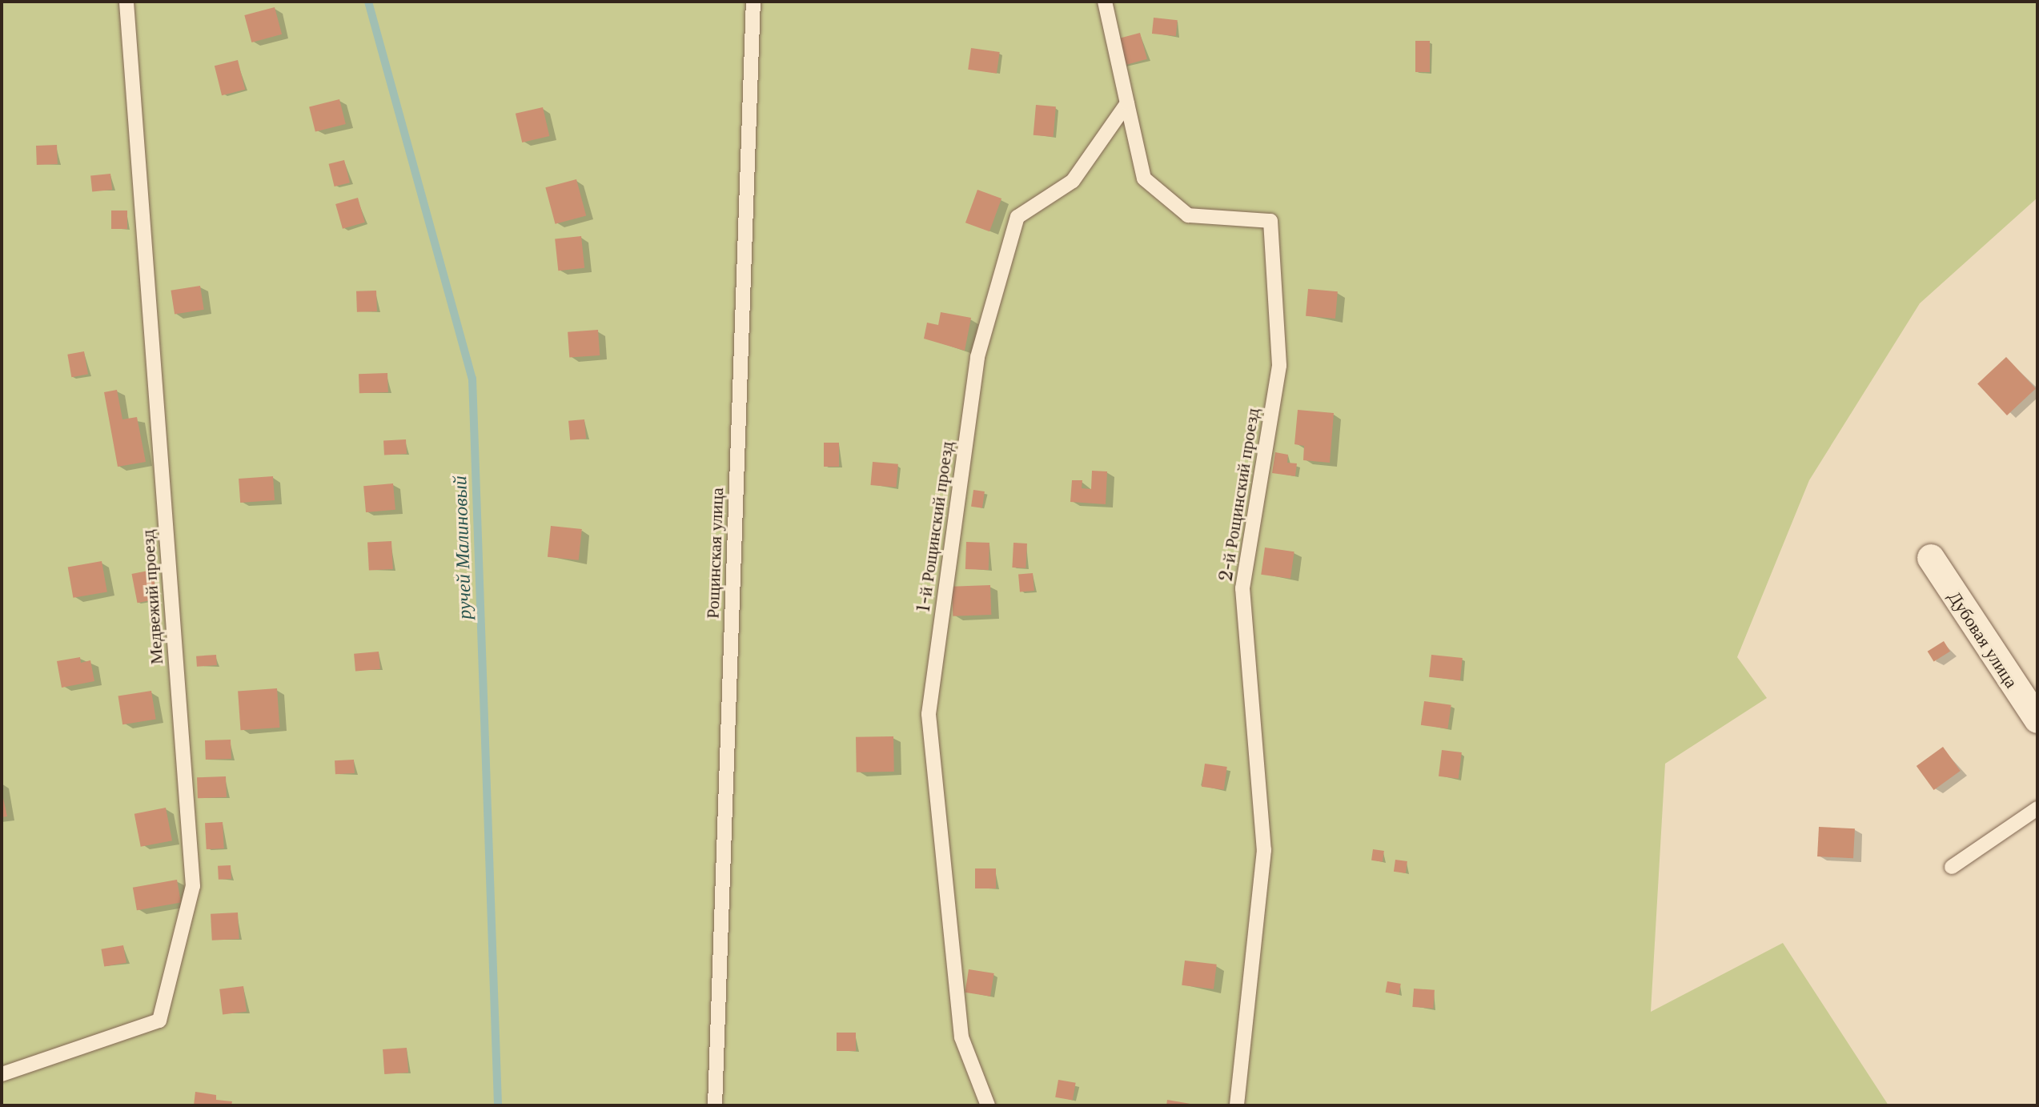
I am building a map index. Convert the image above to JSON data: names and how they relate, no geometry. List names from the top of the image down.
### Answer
{
  "streets": {
    "street": ["Дубовая улица"],
    "lane": [
      "2-й Рощинский проезд",
      "1-й Рощинский проезд",
      "Рощинская улица",
      "Медвежий проезд"
    ]
  },
  "crossings": [
    ["2-й Рощинский проезд", "1-й Рощинский проезд"]
  ],
  "water": ["ручей Малиновый"]
}
